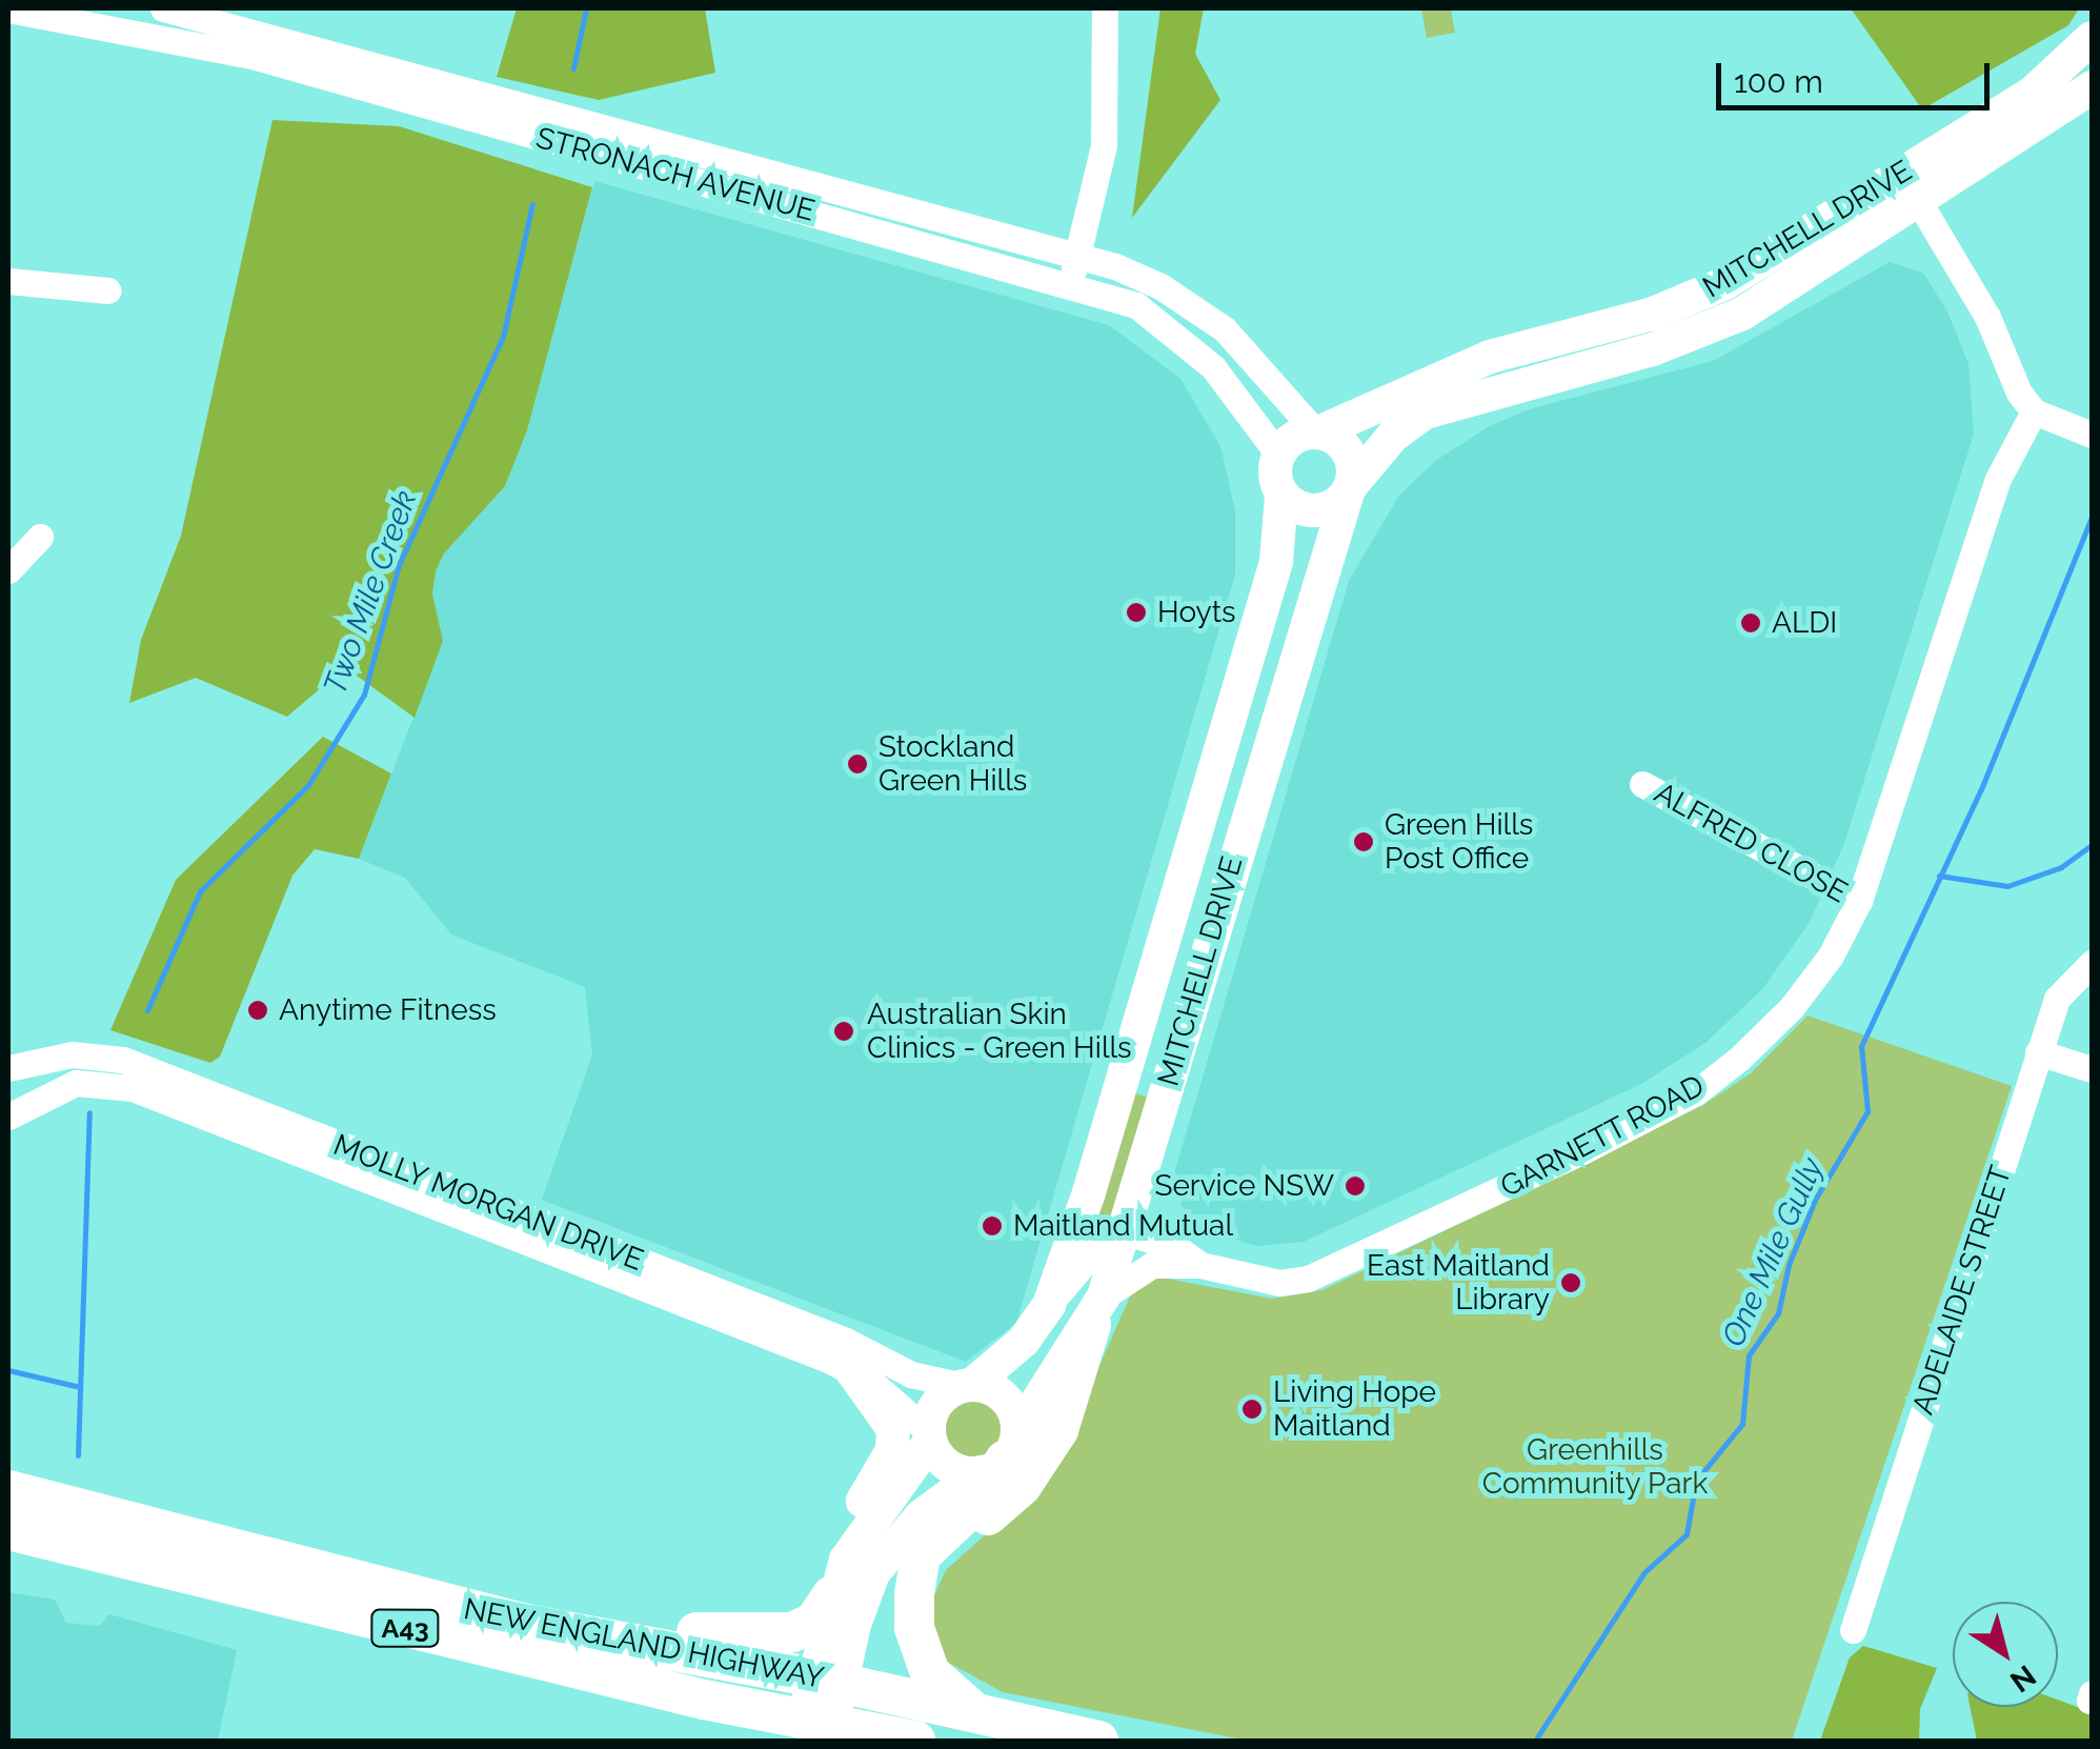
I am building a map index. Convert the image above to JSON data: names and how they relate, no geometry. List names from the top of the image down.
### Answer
{
  "streets": {
    "highway": ["A43", "NEW ENGLAND HIGHWAY"],
    "main road": ["MITCHELL DRIVE"],
    "street": [
      "STRONACH AVENUE",
      "ALFRED CLOSE",
      "GARNETT ROAD",
      "MOLLY MORGAN DRIVE",
      "ADELAIDE STREET"
    ]
  },
  "crossings": [
    ["STRONACH AVENUE", "MITCHELL DRIVE"],
    ["MITCHELL DRIVE", "GARNETT ROAD"],
    ["MITCHELL DRIVE", "MOLLY MORGAN DRIVE"],
    ["MITCHELL DRIVE", "NEW ENGLAND HIGHWAY"],
    ["ALFRED CLOSE", "GARNETT ROAD"]
  ],
  "water": ["Two Mile Creek", "One Mile Gully"],
  "parks": ["Greenhills Community Park"],
  "places": [
    "Hoyts",
    "ALDI",
    "Stockland Green Hills",
    "Green Hills Post Office",
    "Anytime Fitness",
    "Australian Skin Clinics - Green Hills",
    "Service NSW",
    "Maitland Mutual",
    "East Maitland Library",
    "Living Hope Maitland"
  ],
  "scale_bar": "100 m",
  "north": "bottom right"
}
